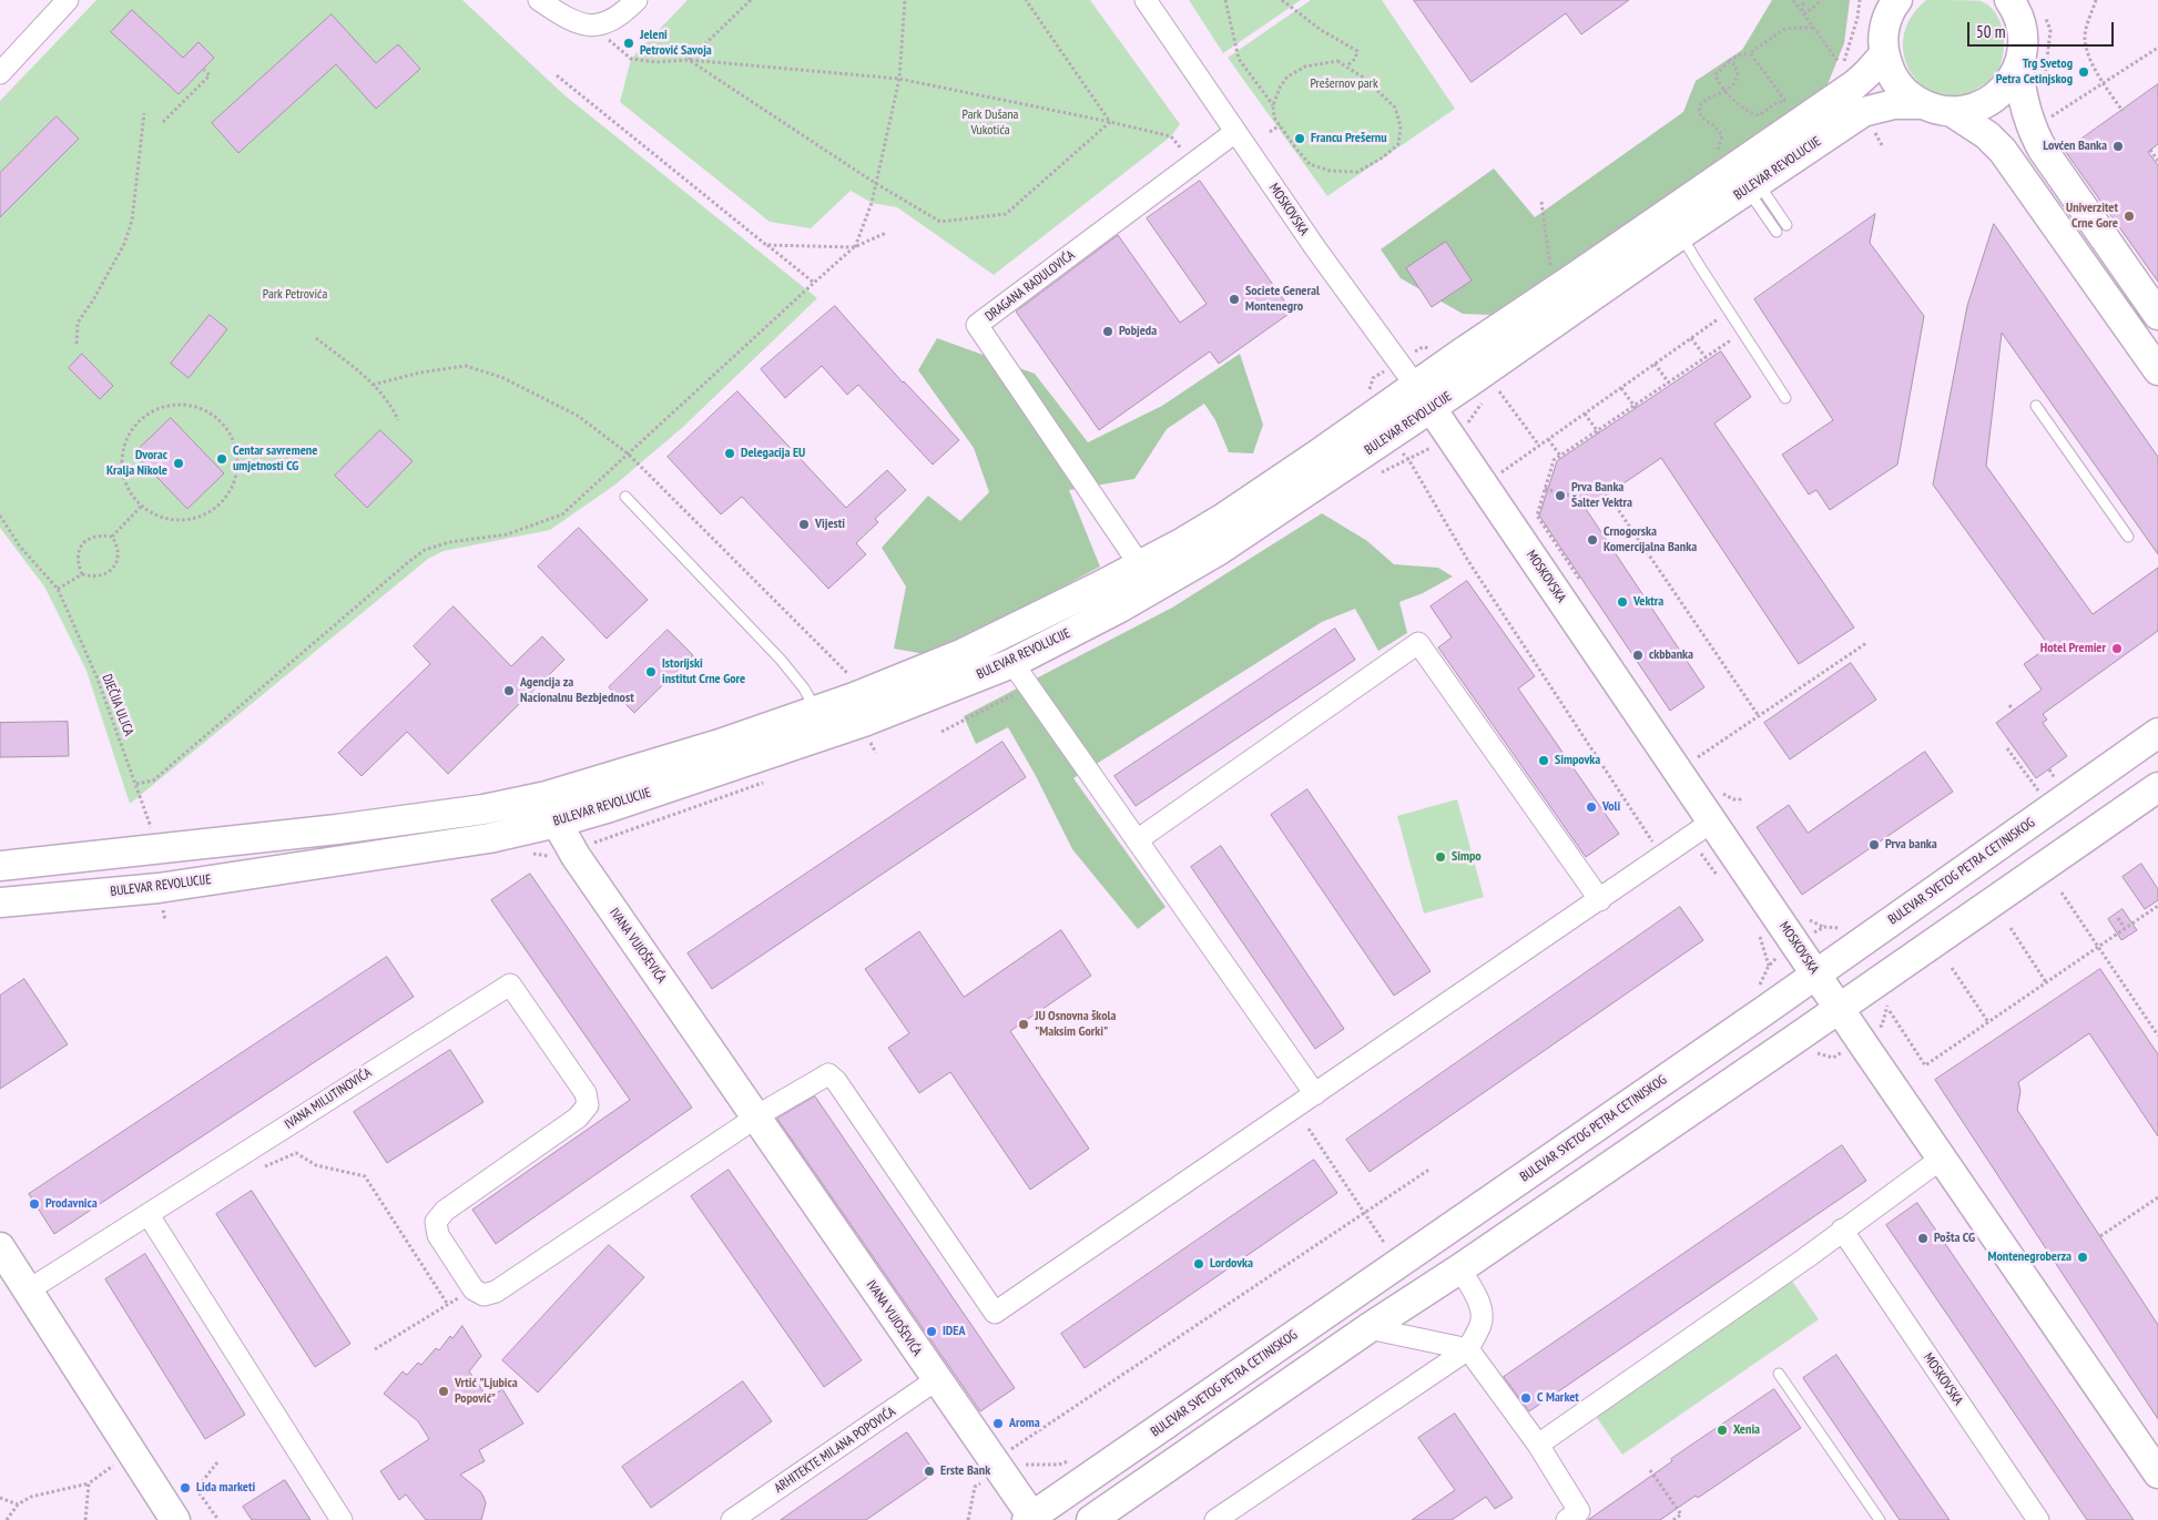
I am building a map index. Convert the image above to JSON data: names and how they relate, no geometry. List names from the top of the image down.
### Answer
{
  "streets": {
    "main road": [
      "BULEVAR REVOLUCIJE",
      "MOSKOVSKA",
      "BULEVAR SVETOG PETRA CETINJSKOG",
      "IVANA VUJOŠEVIĆA"
    ],
    "street": ["DRAGANA RADULOVIĆA", "IVANA MILUTINOVIĆA", "ARHITEKTE MILANA POPOVIĆA"],
    "path": ["DJEČIJA ULICA"]
  },
  "crossings": [
    ["BULEVAR REVOLUCIJE", "MOSKOVSKA"],
    ["BULEVAR REVOLUCIJE", "DRAGANA RADULOVIĆA"],
    ["BULEVAR REVOLUCIJE", "IVANA VUJOŠEVIĆA"],
    ["MOSKOVSKA", "DRAGANA RADULOVIĆA"],
    ["MOSKOVSKA", "BULEVAR SVETOG PETRA CETINJSKOG"],
    ["BULEVAR SVETOG PETRA CETINJSKOG", "IVANA VUJOŠEVIĆA"],
    ["IVANA VUJOŠEVIĆA", "ARHITEKTE MILANA POPOVIĆA"]
  ],
  "parks": ["Prešernov park", "Park Dušana Vukotića", "Park Petrovića"],
  "places": [
    "Jeleni Petrović Savoja",
    "Trg Svetog Petra Cetinjskog",
    "Francu Prešernu",
    "Lovćen Banka",
    "Univerzitet Crne Gore",
    "Societe General Montenegro",
    "Pobjeda",
    "Delegacija EU",
    "Centar savremene umjetnosti CG",
    "Dvorac Kralja Nikole",
    "Prva Banka Šalter Vektra",
    "Vijesti",
    "Crnogorska Komercijalna Banka",
    "Vektra",
    "Hotel Premier",
    "ckbbanka",
    "Istorijski institut Crne Gore",
    "Agencija za Nacionalnu Bezbjednost",
    "Simpovka",
    "Voli",
    "Prva banka",
    "Simpo",
    "JU Osnovna škola \"Maksim Gorki\"",
    "Prodavnica",
    "Pošta CG",
    "Montenegroberza",
    "Lordovka",
    "IDEA",
    "Vrtić \"Ljubica Popović\"",
    "C Market",
    "Aroma",
    "Xenia",
    "Erste Bank",
    "Lida marketi"
  ],
  "scale_bar": "50 m"
}
